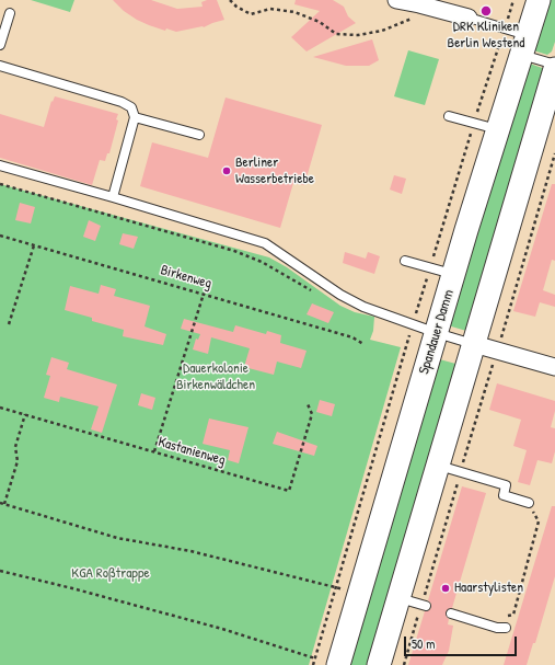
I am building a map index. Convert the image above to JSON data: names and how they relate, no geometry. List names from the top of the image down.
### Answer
{
  "streets": {
    "main road": ["Spandauer Damm"],
    "path": ["Birkenweg", "Kastanienweg"]
  },
  "parks": ["Dauerkolonie Birkenwäldchen", "KGA Roßtrappe"],
  "places": ["DRK Kliniken Berlin Westend", "Berliner Wasserbetriebe", "Haarstylisten"],
  "scale_bar": "50 m"
}
